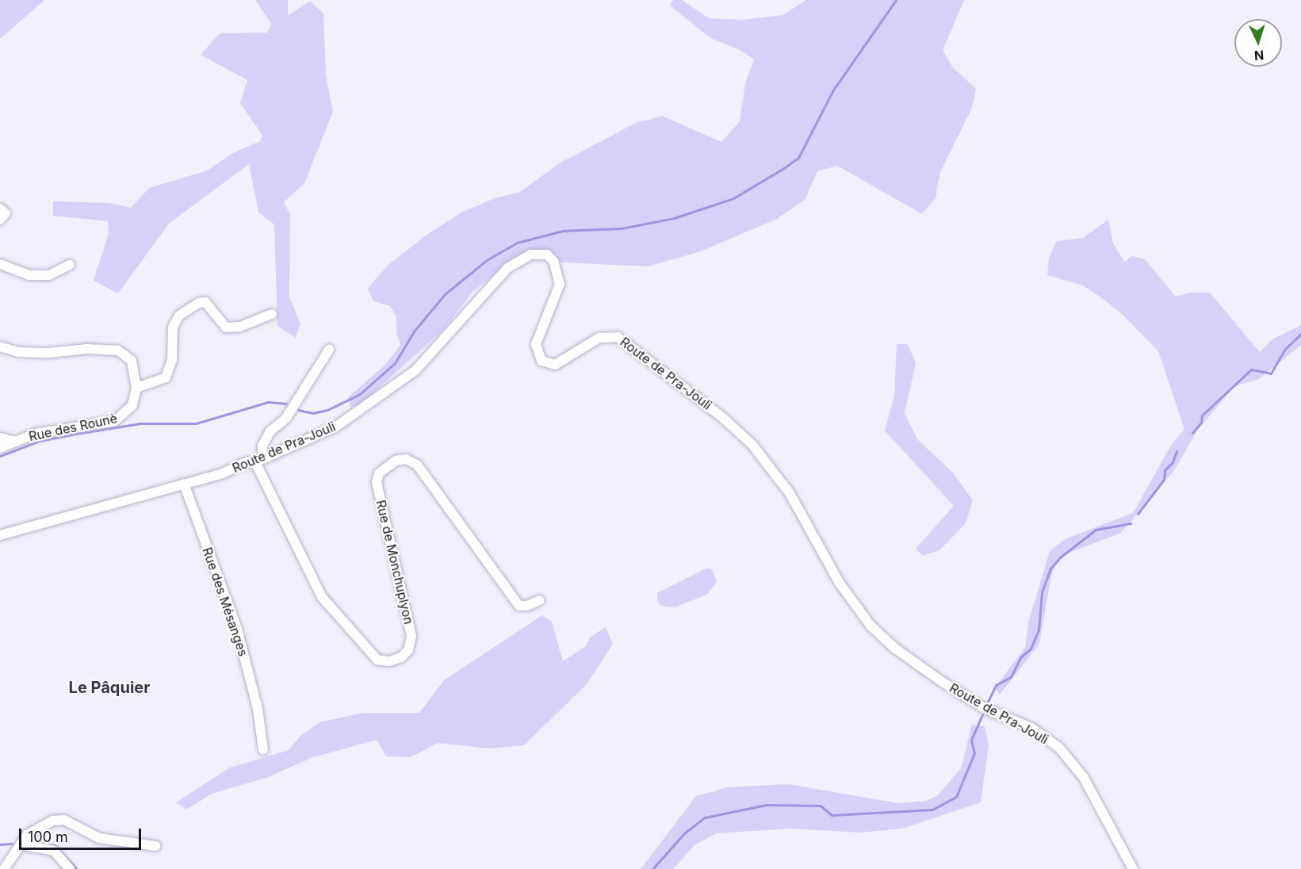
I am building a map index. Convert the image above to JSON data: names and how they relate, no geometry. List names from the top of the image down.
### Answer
{
  "streets": {
    "street": [
      "Route de Pra-Jouli",
      "Rue des Rounè",
      "Rue de Monchuplyon",
      "Rue des Mésanges"
    ]
  },
  "crossings": [
    ["Route de Pra-Jouli", "Rue de Monchuplyon"],
    ["Route de Pra-Jouli", "Rue des Mésanges"]
  ],
  "districts": ["Le Pâquier"],
  "scale_bar": "100 m",
  "north": "bottom"
}
